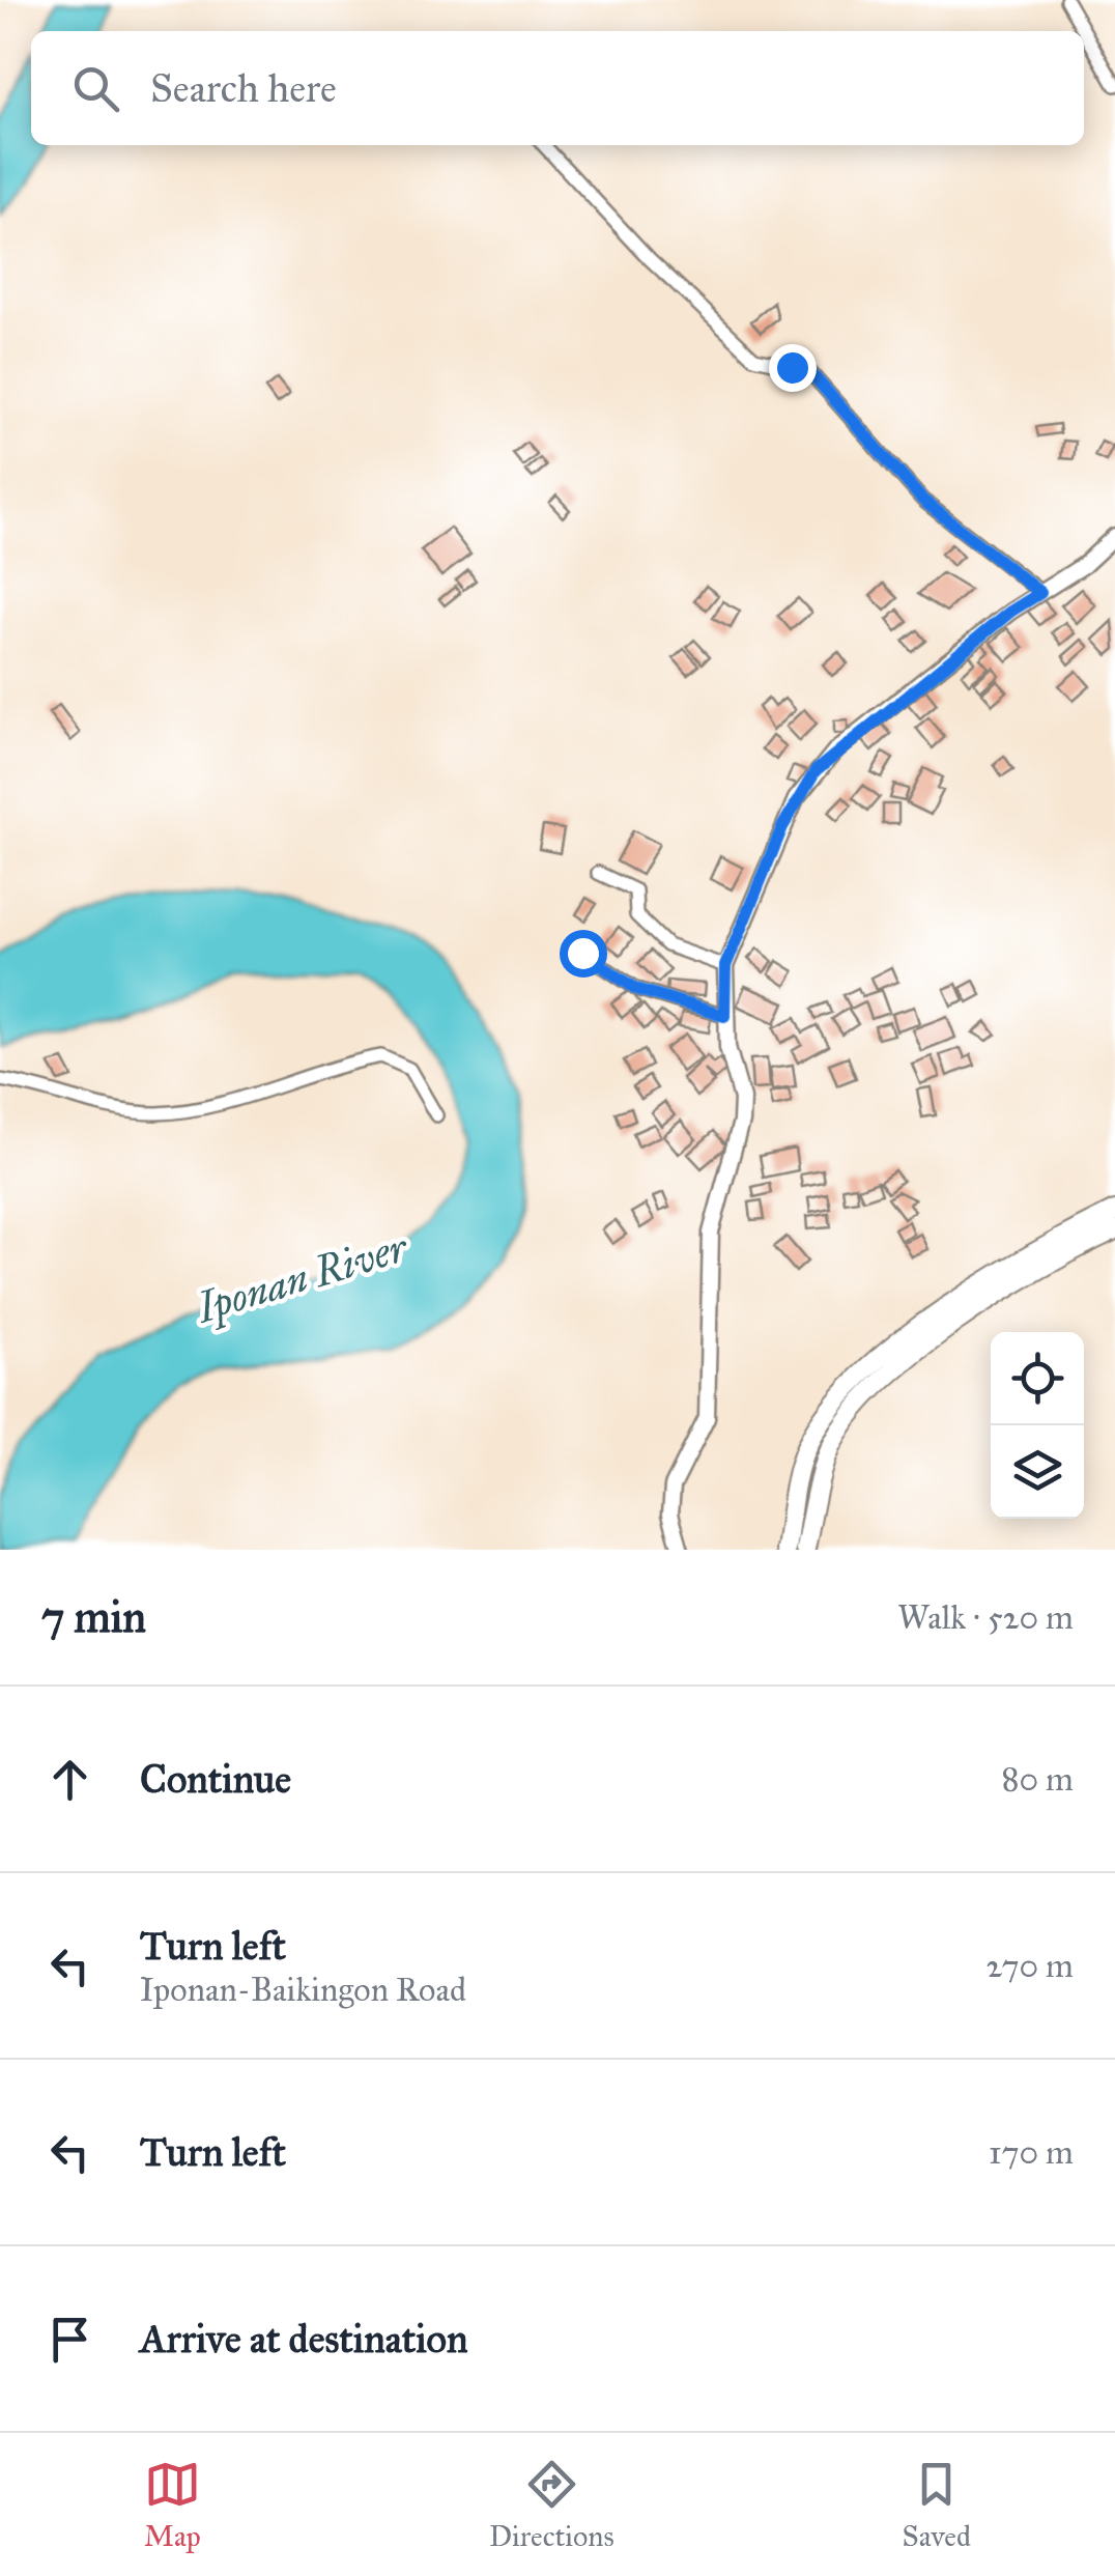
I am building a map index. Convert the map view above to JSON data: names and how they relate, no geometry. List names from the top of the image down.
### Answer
{
  "water": ["Iponan River"],
  "page": {
    "search": "Search here",
    "heading": ["7 min", "Walk · 520 m"],
    "list": [
      ["Continue", "80 m"],
      ["Turn left", "Iponan-Baikingon Road", "270 m"],
      ["Turn left", "170 m"],
      "Arrive at destination"
    ],
    "nav": ["Map", "Directions", "Saved"]
  }
}
